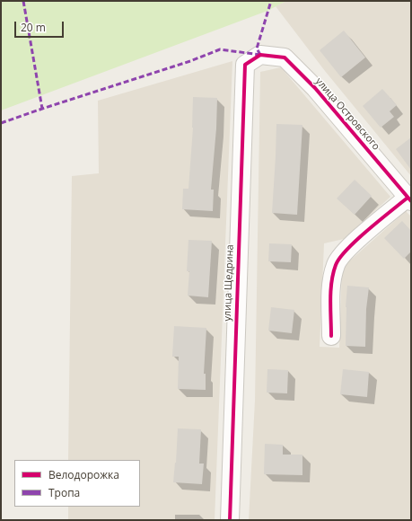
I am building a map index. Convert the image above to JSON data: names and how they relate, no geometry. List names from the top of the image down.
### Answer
{
  "streets": {
    "street": ["улица Островского", "улица Щедрина"]
  },
  "crossings": [
    ["улица Островского", "улица Щедрина"]
  ],
  "legend": ["Велодорожка", "Тропа"],
  "scale_bar": "20 m"
}
